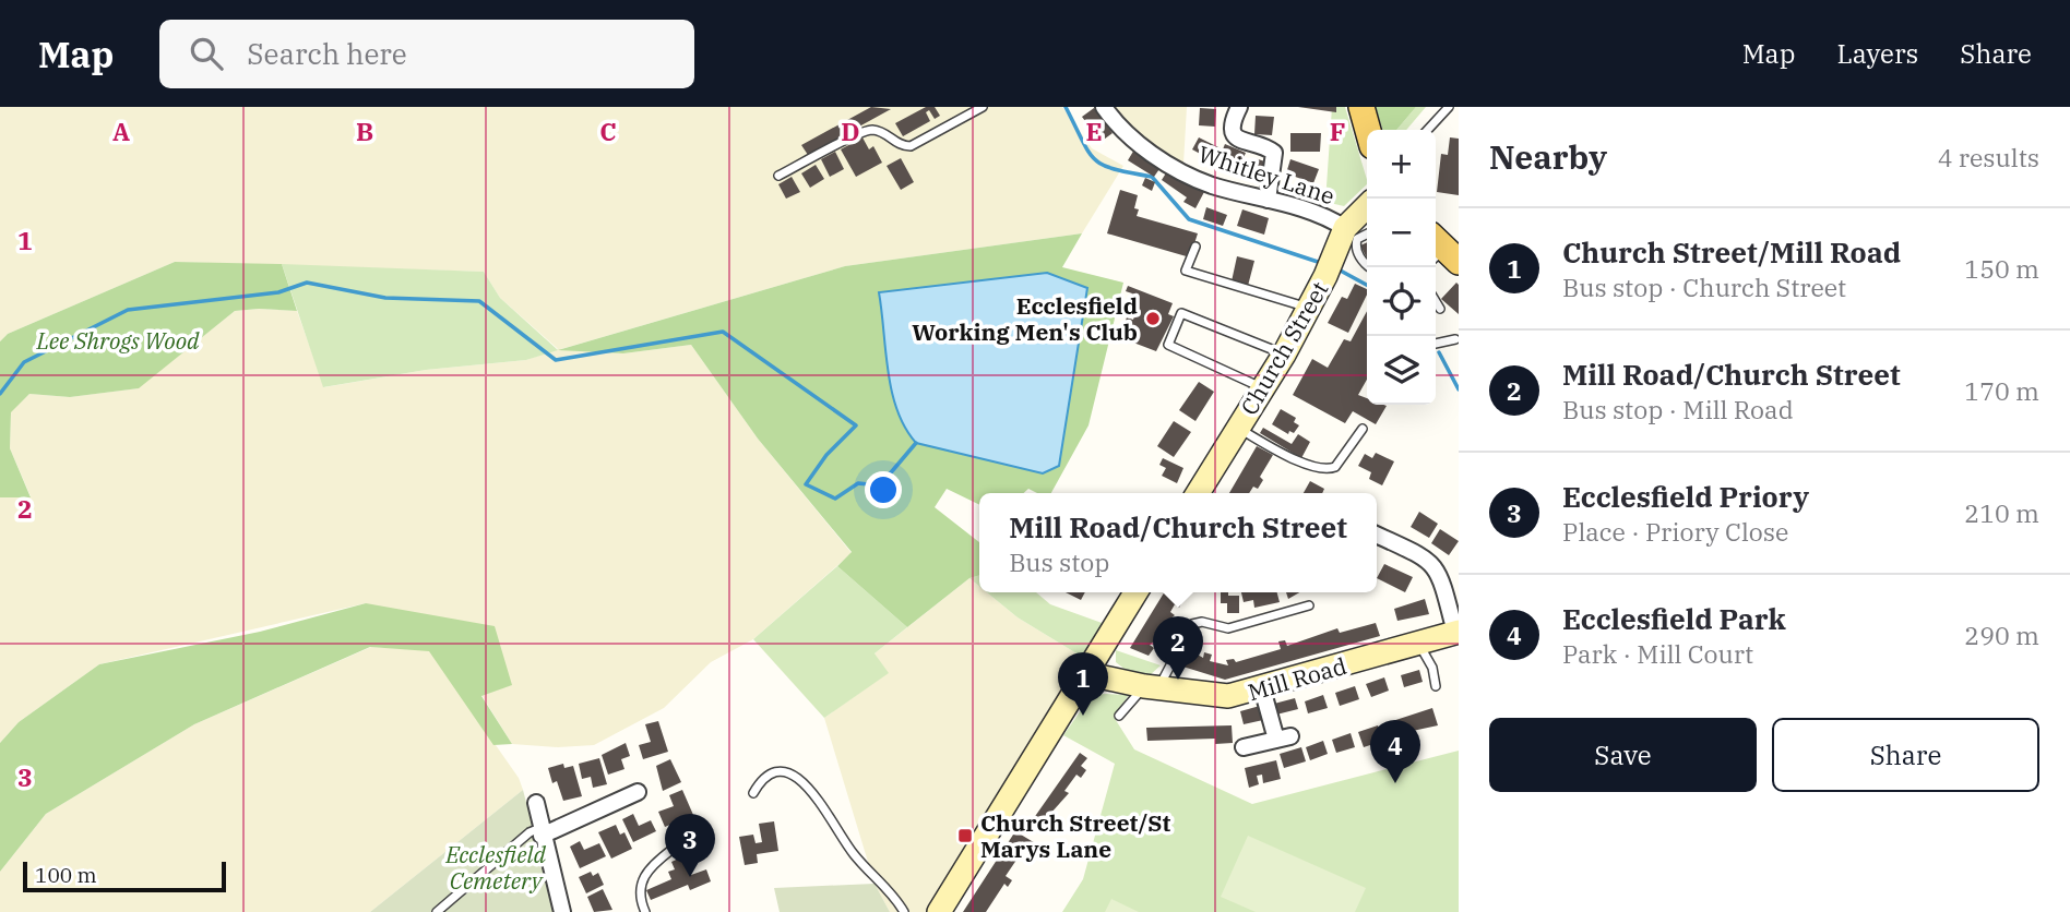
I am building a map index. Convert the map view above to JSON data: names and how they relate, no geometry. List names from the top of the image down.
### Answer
{
  "streets": {
    "main road": ["Church Street", "Mill Road"],
    "street": ["Whitley Lane"]
  },
  "crossings": [
    ["Whitley Lane", "Church Street"]
  ],
  "parks": ["Lee Shrogs Wood", "Ecclesfield Cemetery"],
  "places": {
    "other": ["Ecclesfield Working Men's Club"],
    "transit": ["Church Street/St Marys Lane"]
  },
  "scale_bar": "100 m",
  "page": {
    "header": "Map",
    "search": "Search here",
    "nav": ["Map", "Layers", "Share"],
    "heading": ["Nearby", "4 results"],
    "map_buttons": ["+", "−"],
    "list": [
      {
        "mark": "1",
        "name": "Church Street/Mill Road",
        "note": "Bus stop · Church Street",
        "value": "150 m"
      },
      {
        "mark": "2",
        "name": "Mill Road/Church Street",
        "note": "Bus stop · Mill Road",
        "value": "170 m"
      },
      {
        "mark": "3",
        "name": "Ecclesfield Priory",
        "note": "Place · Priory Close",
        "value": "210 m"
      },
      {
        "mark": "4",
        "name": "Ecclesfield Park",
        "note": "Park · Mill Court",
        "value": "290 m"
      }
    ],
    "popup": ["Mill Road/Church Street", "Bus stop"],
    "pins": [
      "2",
      "1",
      "4",
      "3"
    ],
    "buttons": ["Save", "Share"],
    "scale": "100 m"
  },
  "grid": {
    "columns": [
      "A",
      "B",
      "C",
      "D",
      "E",
      "F"
    ],
    "rows": ["1", "2", "3"]
  }
}
